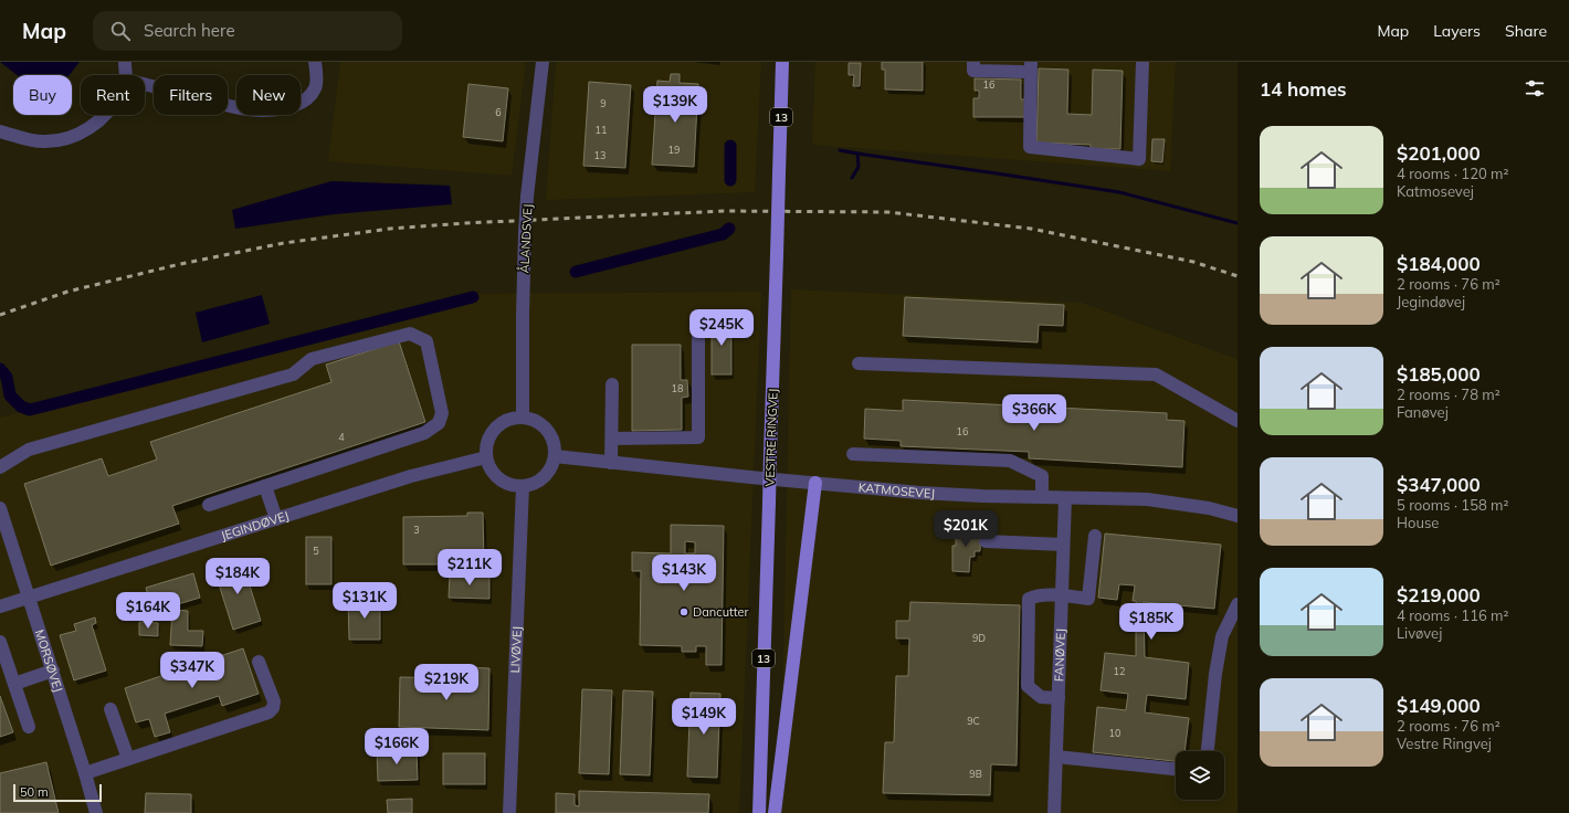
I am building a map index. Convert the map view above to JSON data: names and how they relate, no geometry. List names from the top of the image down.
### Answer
{
  "streets": {
    "main road": ["13", "VESTRE RINGVEJ"],
    "street": [
      "ÅLANDSVEJ",
      "KATMOSEVEJ",
      "JEGINDØVEJ",
      "LIVØVEJ",
      "FANØVEJ",
      "MORSØVEJ"
    ]
  },
  "crossings": [
    ["ÅLANDSVEJ", "KATMOSEVEJ"],
    ["ÅLANDSVEJ", "JEGINDØVEJ"],
    ["ÅLANDSVEJ", "LIVØVEJ"],
    ["KATMOSEVEJ", "JEGINDØVEJ"],
    ["KATMOSEVEJ", "LIVØVEJ"],
    ["KATMOSEVEJ", "FANØVEJ"],
    ["JEGINDØVEJ", "LIVØVEJ"],
    ["JEGINDØVEJ", "MORSØVEJ"]
  ],
  "places": ["Dancutter"],
  "house_numbers": [
    "16",
    "9",
    "6",
    "11",
    "19",
    "13",
    "18",
    "16",
    "4",
    "3",
    "5",
    "9D",
    "12",
    "9C",
    "10",
    "9B"
  ],
  "scale_bar": "50 m",
  "page": {
    "header": "Map",
    "search": "Search here",
    "nav": ["Map", "Layers", "Share"],
    "heading": "14 homes",
    "chip": [
      "Buy",
      "Rent",
      "Filters",
      "New"
    ],
    "price": [
      "$139K",
      "$245K",
      "$366K",
      "$201K",
      "$211K",
      "$143K",
      "$184K",
      "$131K",
      "$164K",
      "$185K",
      "$347K",
      "$219K",
      "$149K",
      "$166K"
    ],
    "list": [
      {
        "name": "$201,000",
        "note": "4 rooms · 120 m² · Katmosevej"
      },
      {
        "name": "$184,000",
        "note": "2 rooms · 76 m² · Jegindøvej"
      },
      {
        "name": "$185,000",
        "note": "2 rooms · 78 m² · Fanøvej"
      },
      {
        "name": "$347,000",
        "note": "5 rooms · 158 m² · House"
      },
      {
        "name": "$219,000",
        "note": "4 rooms · 116 m² · Livøvej"
      },
      {
        "name": "$149,000",
        "note": "2 rooms · 76 m² · Vestre Ringvej"
      }
    ],
    "scale": "50 m"
  }
}
